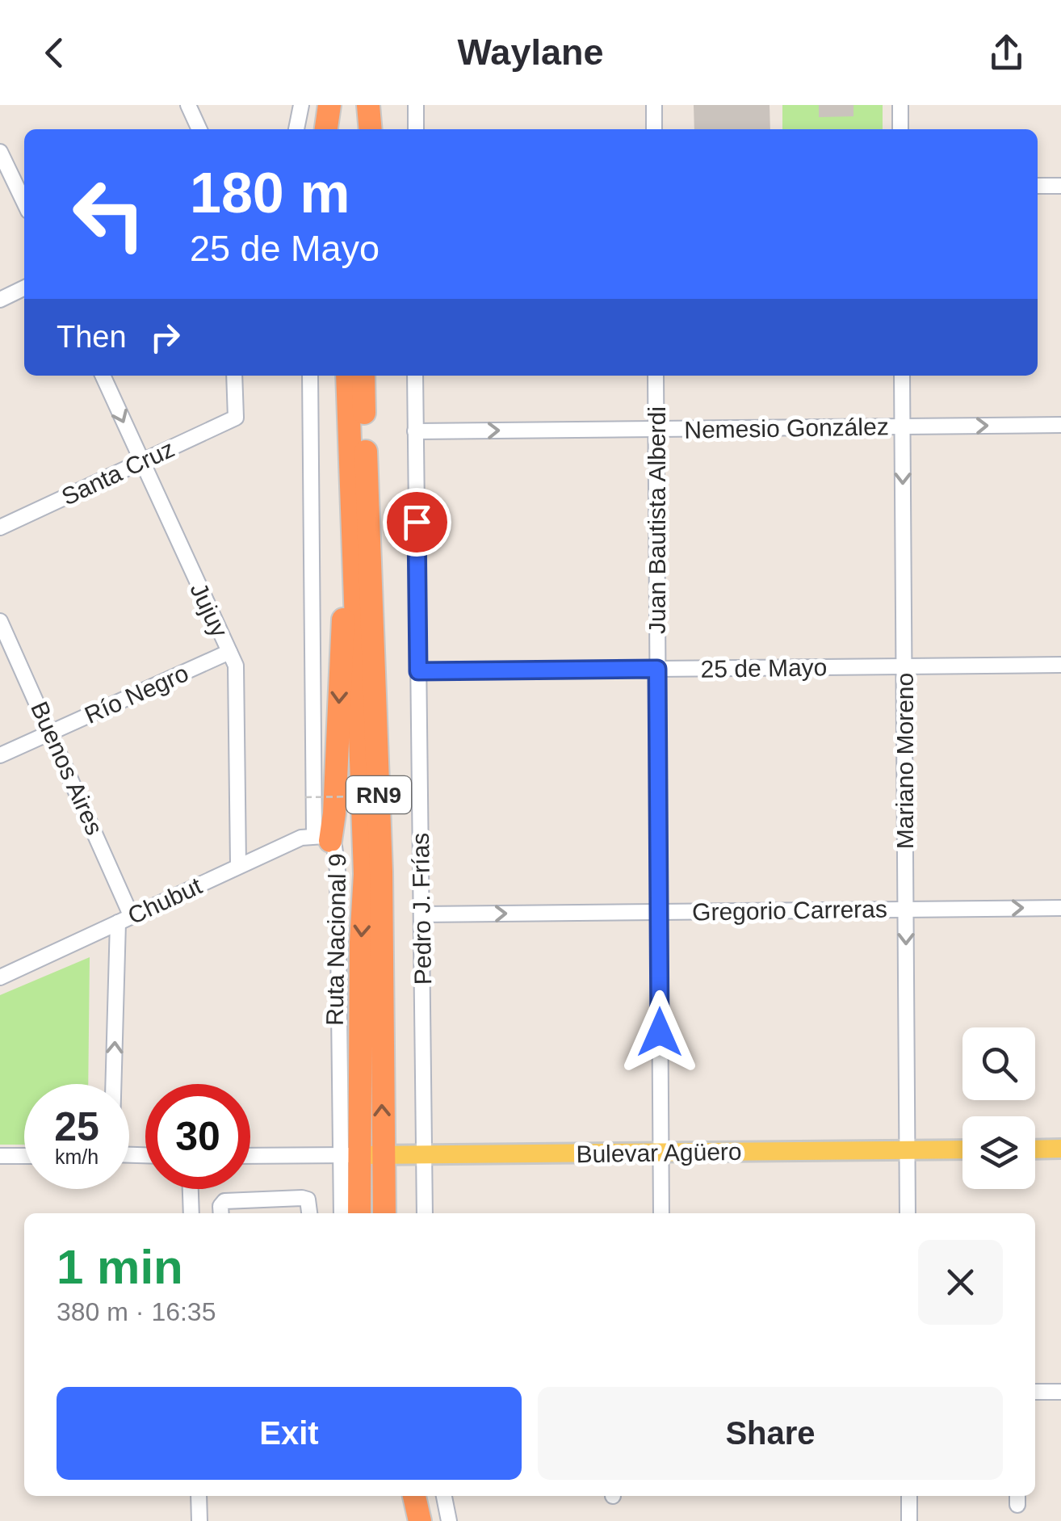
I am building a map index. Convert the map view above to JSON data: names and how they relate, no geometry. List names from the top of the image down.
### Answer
{
  "streets": {
    "highway": ["RN9", "Ruta Nacional 9"],
    "main road": ["Bulevar Agüero"],
    "street": [
      "Nemesio González",
      "Santa Cruz",
      "Juan Bautista Alberdi",
      "Jujuy",
      "25 de Mayo",
      "Río Negro",
      "Mariano Moreno",
      "Buenos Aires",
      "Chubut",
      "Pedro J. Frías",
      "Gregorio Carreras"
    ]
  },
  "crossings": [
    ["Nemesio González", "Juan Bautista Alberdi"],
    ["Nemesio González", "Mariano Moreno"],
    ["Nemesio González", "Pedro J. Frías"],
    ["Santa Cruz", "Jujuy"],
    ["Juan Bautista Alberdi", "25 de Mayo"],
    ["Juan Bautista Alberdi", "Gregorio Carreras"],
    ["Juan Bautista Alberdi", "Bulevar Agüero"],
    ["Jujuy", "Río Negro"],
    ["Jujuy", "Chubut"],
    ["25 de Mayo", "Mariano Moreno"],
    ["25 de Mayo", "Pedro J. Frías"],
    ["Río Negro", "Buenos Aires"],
    ["Mariano Moreno", "Gregorio Carreras"],
    ["Mariano Moreno", "Bulevar Agüero"],
    ["Buenos Aires", "Chubut"],
    ["Pedro J. Frías", "Gregorio Carreras"],
    ["Pedro J. Frías", "Bulevar Agüero"],
    ["Ruta Nacional 9", "Bulevar Agüero"]
  ],
  "one_way": ["Nemesio González", "Mariano Moreno", "Gregorio Carreras"],
  "page": {
    "header": "Waylane",
    "turn": ["180 m", "25 de Mayo"],
    "then": "Then",
    "speed": "25 km/h",
    "limit": "30",
    "heading": ["1 min", "380 m · 16:35"],
    "buttons": ["Exit", "Share"]
  }
}
